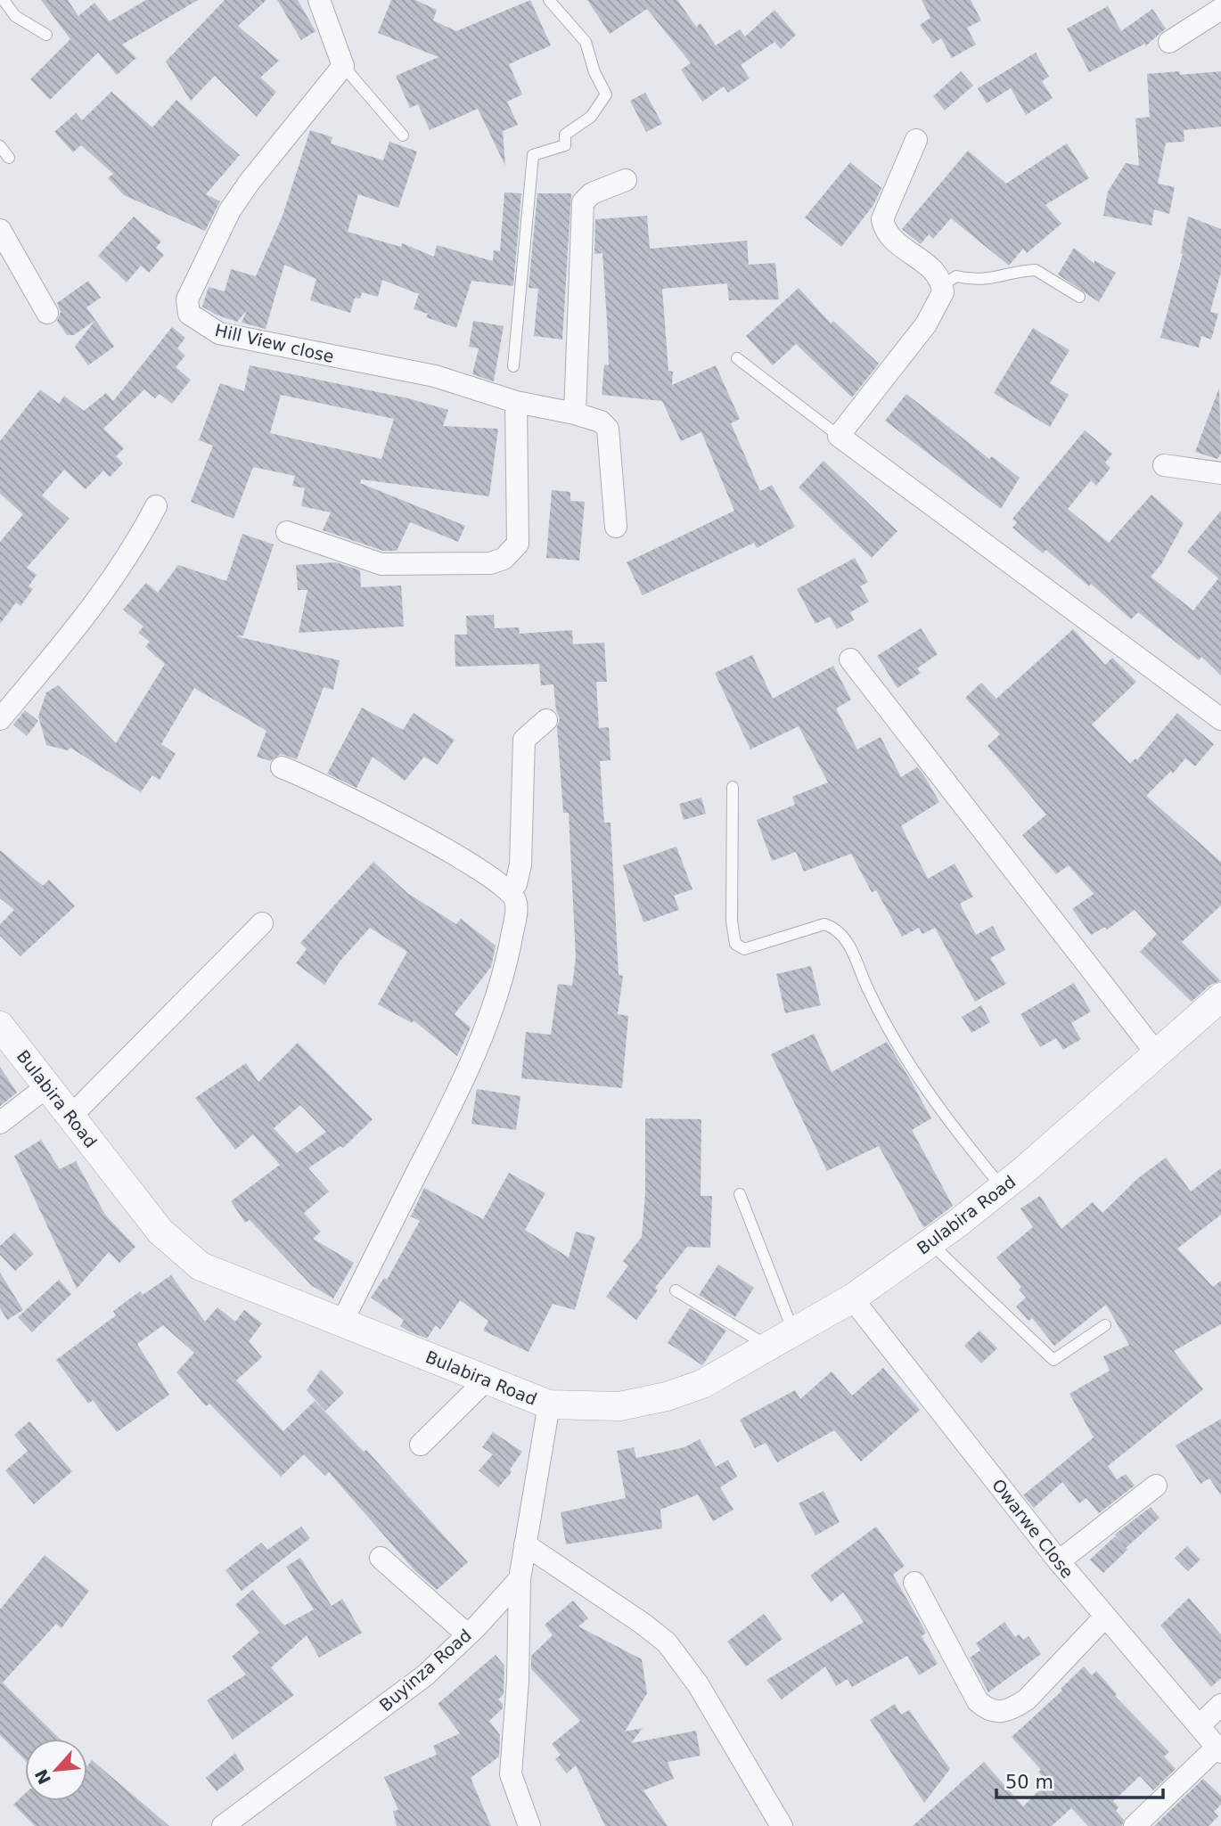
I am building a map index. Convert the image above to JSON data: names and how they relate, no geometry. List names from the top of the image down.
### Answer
{
  "streets": {
    "street": [
      "Hill View close",
      "Bulabira Road",
      "Owarwe Close",
      "Buyinza Road"
    ]
  },
  "crossings": [
    ["Bulabira Road", "Owarwe Close"]
  ],
  "scale_bar": "50 m",
  "north": "bottom left"
}
